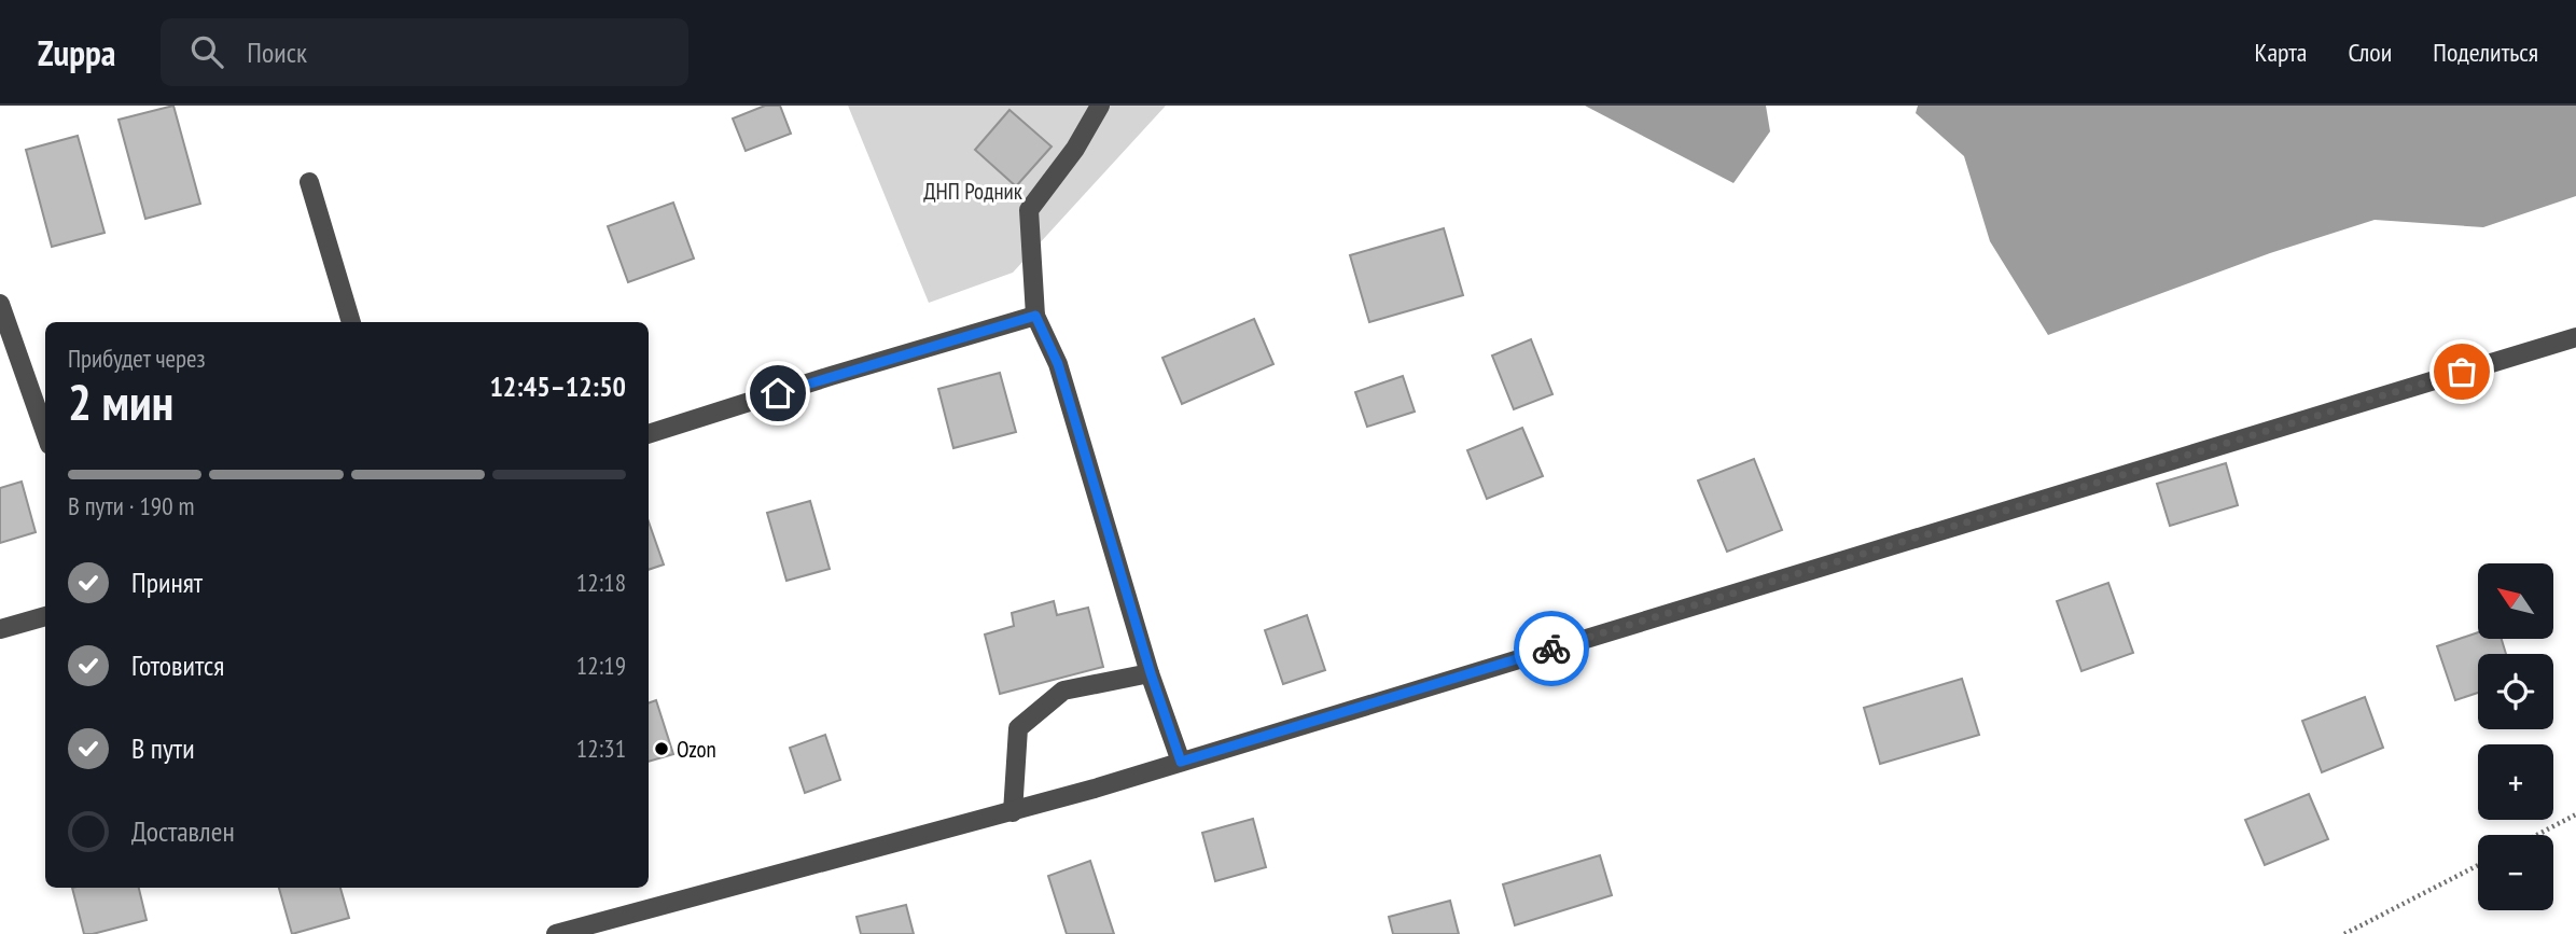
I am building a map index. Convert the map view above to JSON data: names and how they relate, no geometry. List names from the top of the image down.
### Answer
{
  "parks": ["ДНП Родник"],
  "places": ["Ozon"],
  "north": "top left",
  "page": {
    "header": "Zuppa",
    "search": "Поиск",
    "nav": ["Карта", "Слои", "Поделиться"],
    "heading": ["2 мин", "Прибудет через", "12:45–12:50"],
    "bar": "В пути · 190 m",
    "list": [
      ["Принят", "12:18"],
      ["Готовится", "12:19"],
      ["В пути", "12:31"],
      "Доставлен"
    ],
    "map_buttons": ["+", "−"]
  }
}
